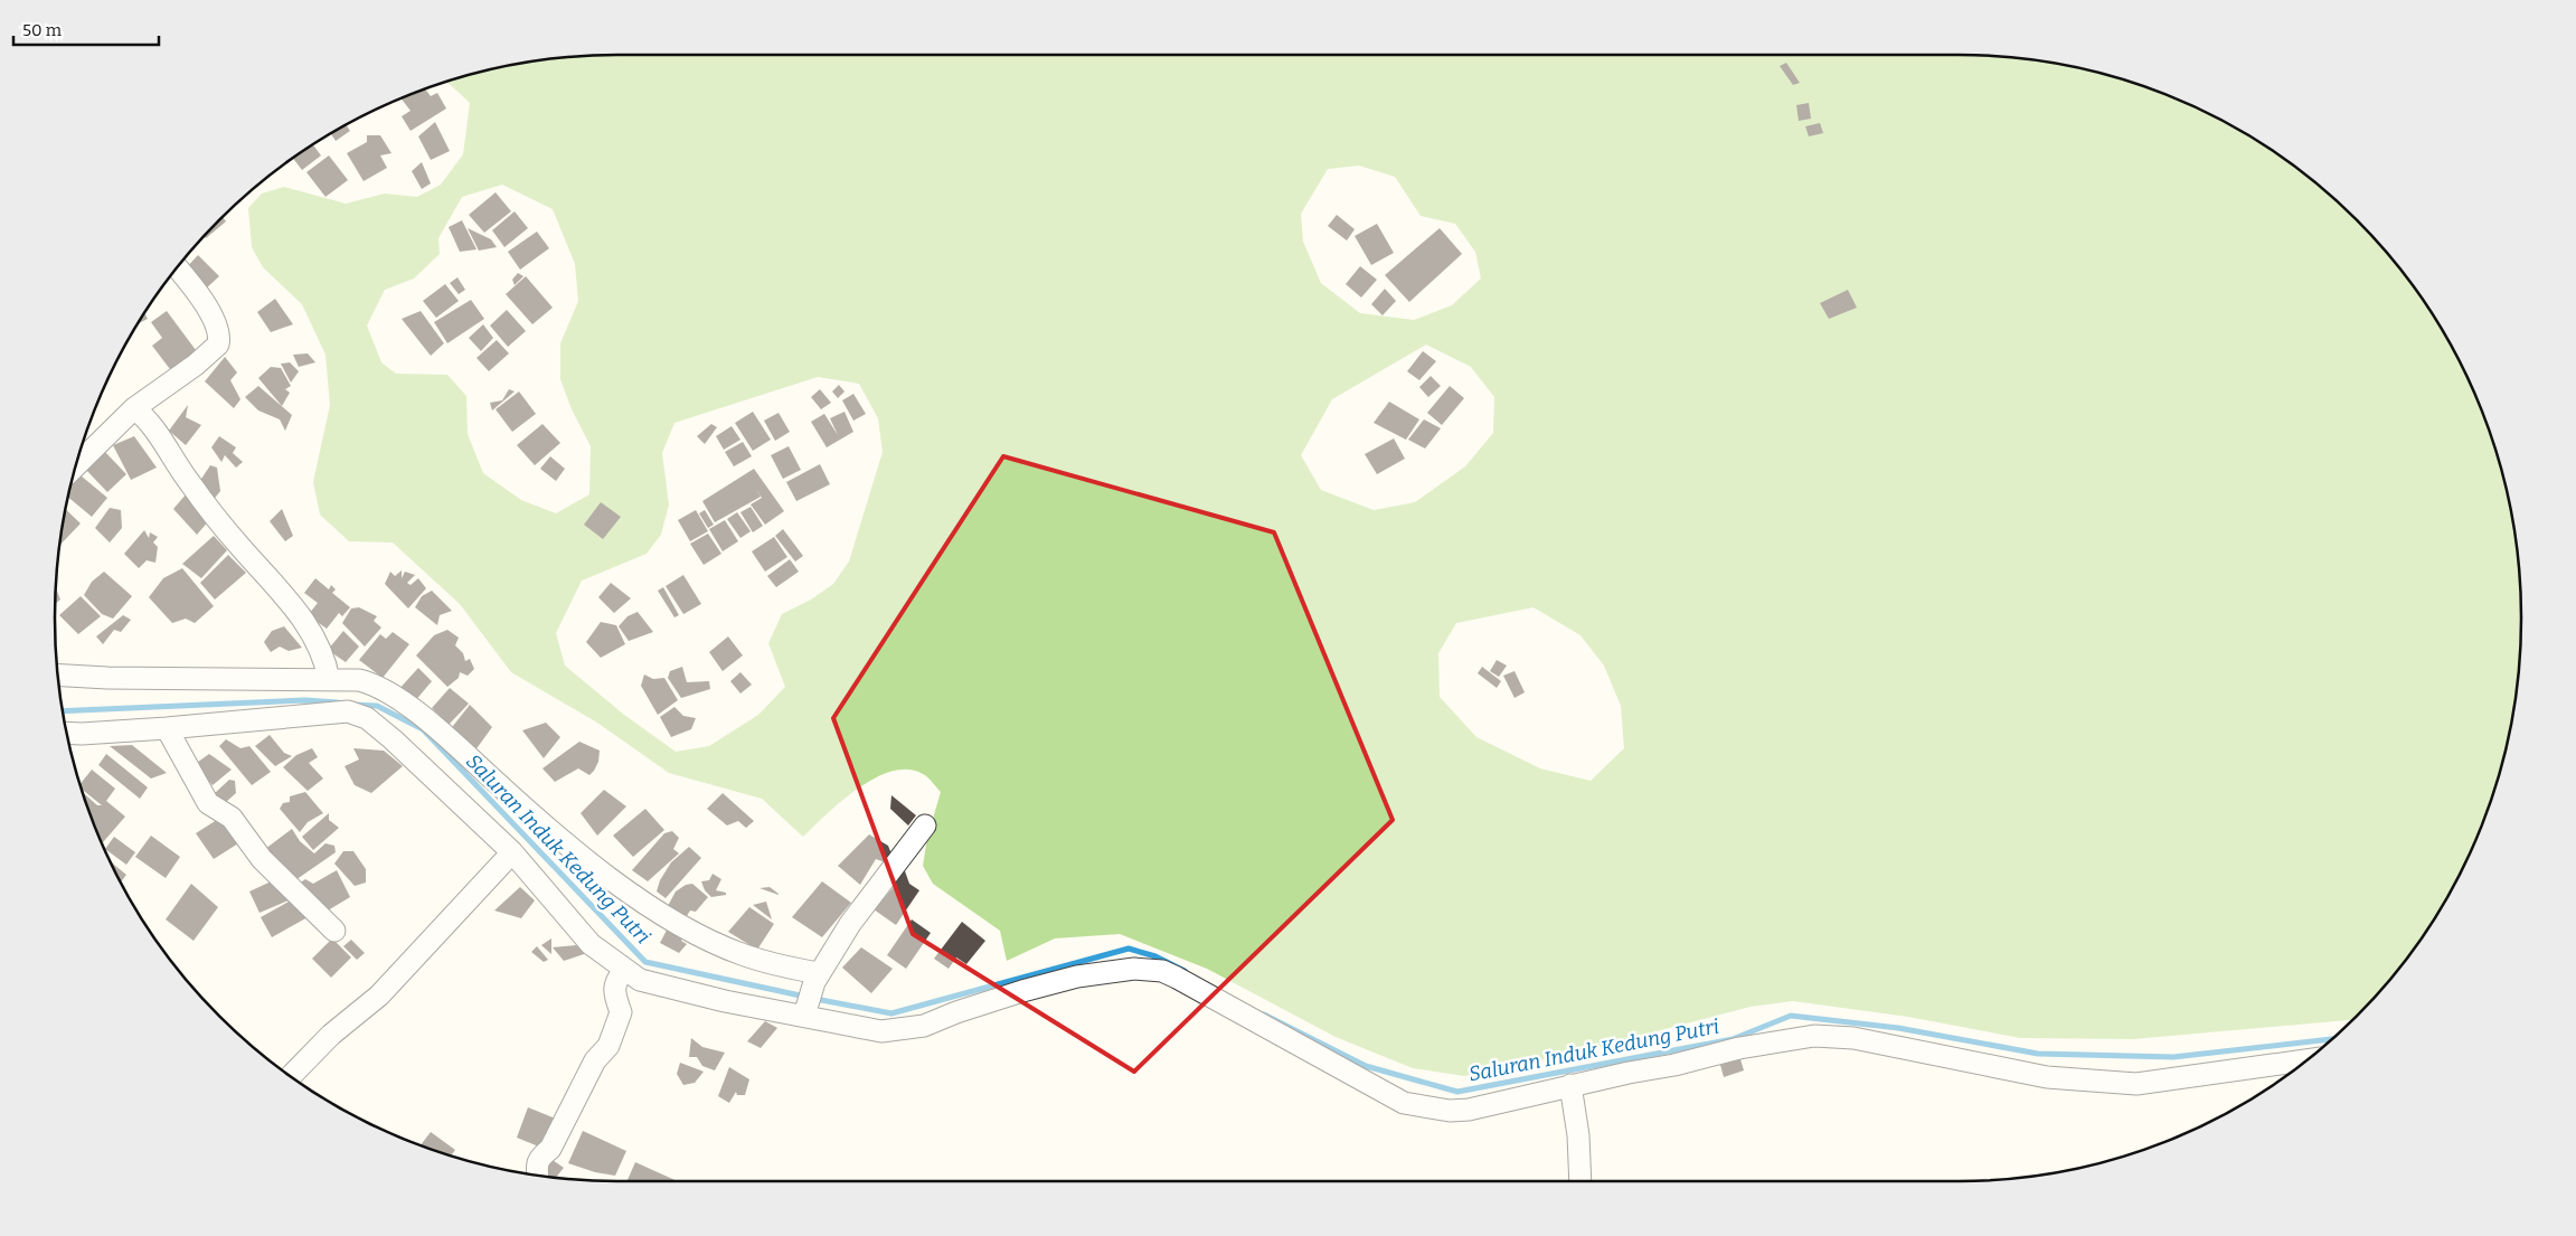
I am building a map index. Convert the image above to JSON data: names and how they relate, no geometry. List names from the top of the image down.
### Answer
{
  "water": ["Saluran Induk Kedung Putri"],
  "scale_bar": "50 m"
}
